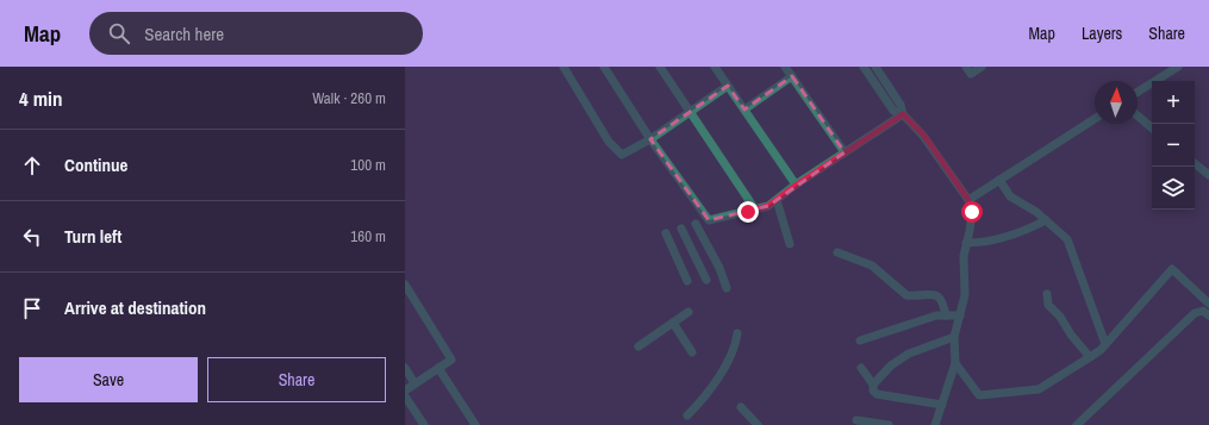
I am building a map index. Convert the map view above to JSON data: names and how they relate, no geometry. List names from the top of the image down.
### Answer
{
  "north": "top",
  "page": {
    "header": "Map",
    "search": "Search here",
    "nav": ["Map", "Layers", "Share"],
    "heading": ["4 min", "Walk · 260 m"],
    "map_buttons": ["+", "−"],
    "list": [
      ["Continue", "100 m"],
      ["Turn left", "160 m"],
      "Arrive at destination"
    ],
    "buttons": ["Save", "Share"]
  }
}
